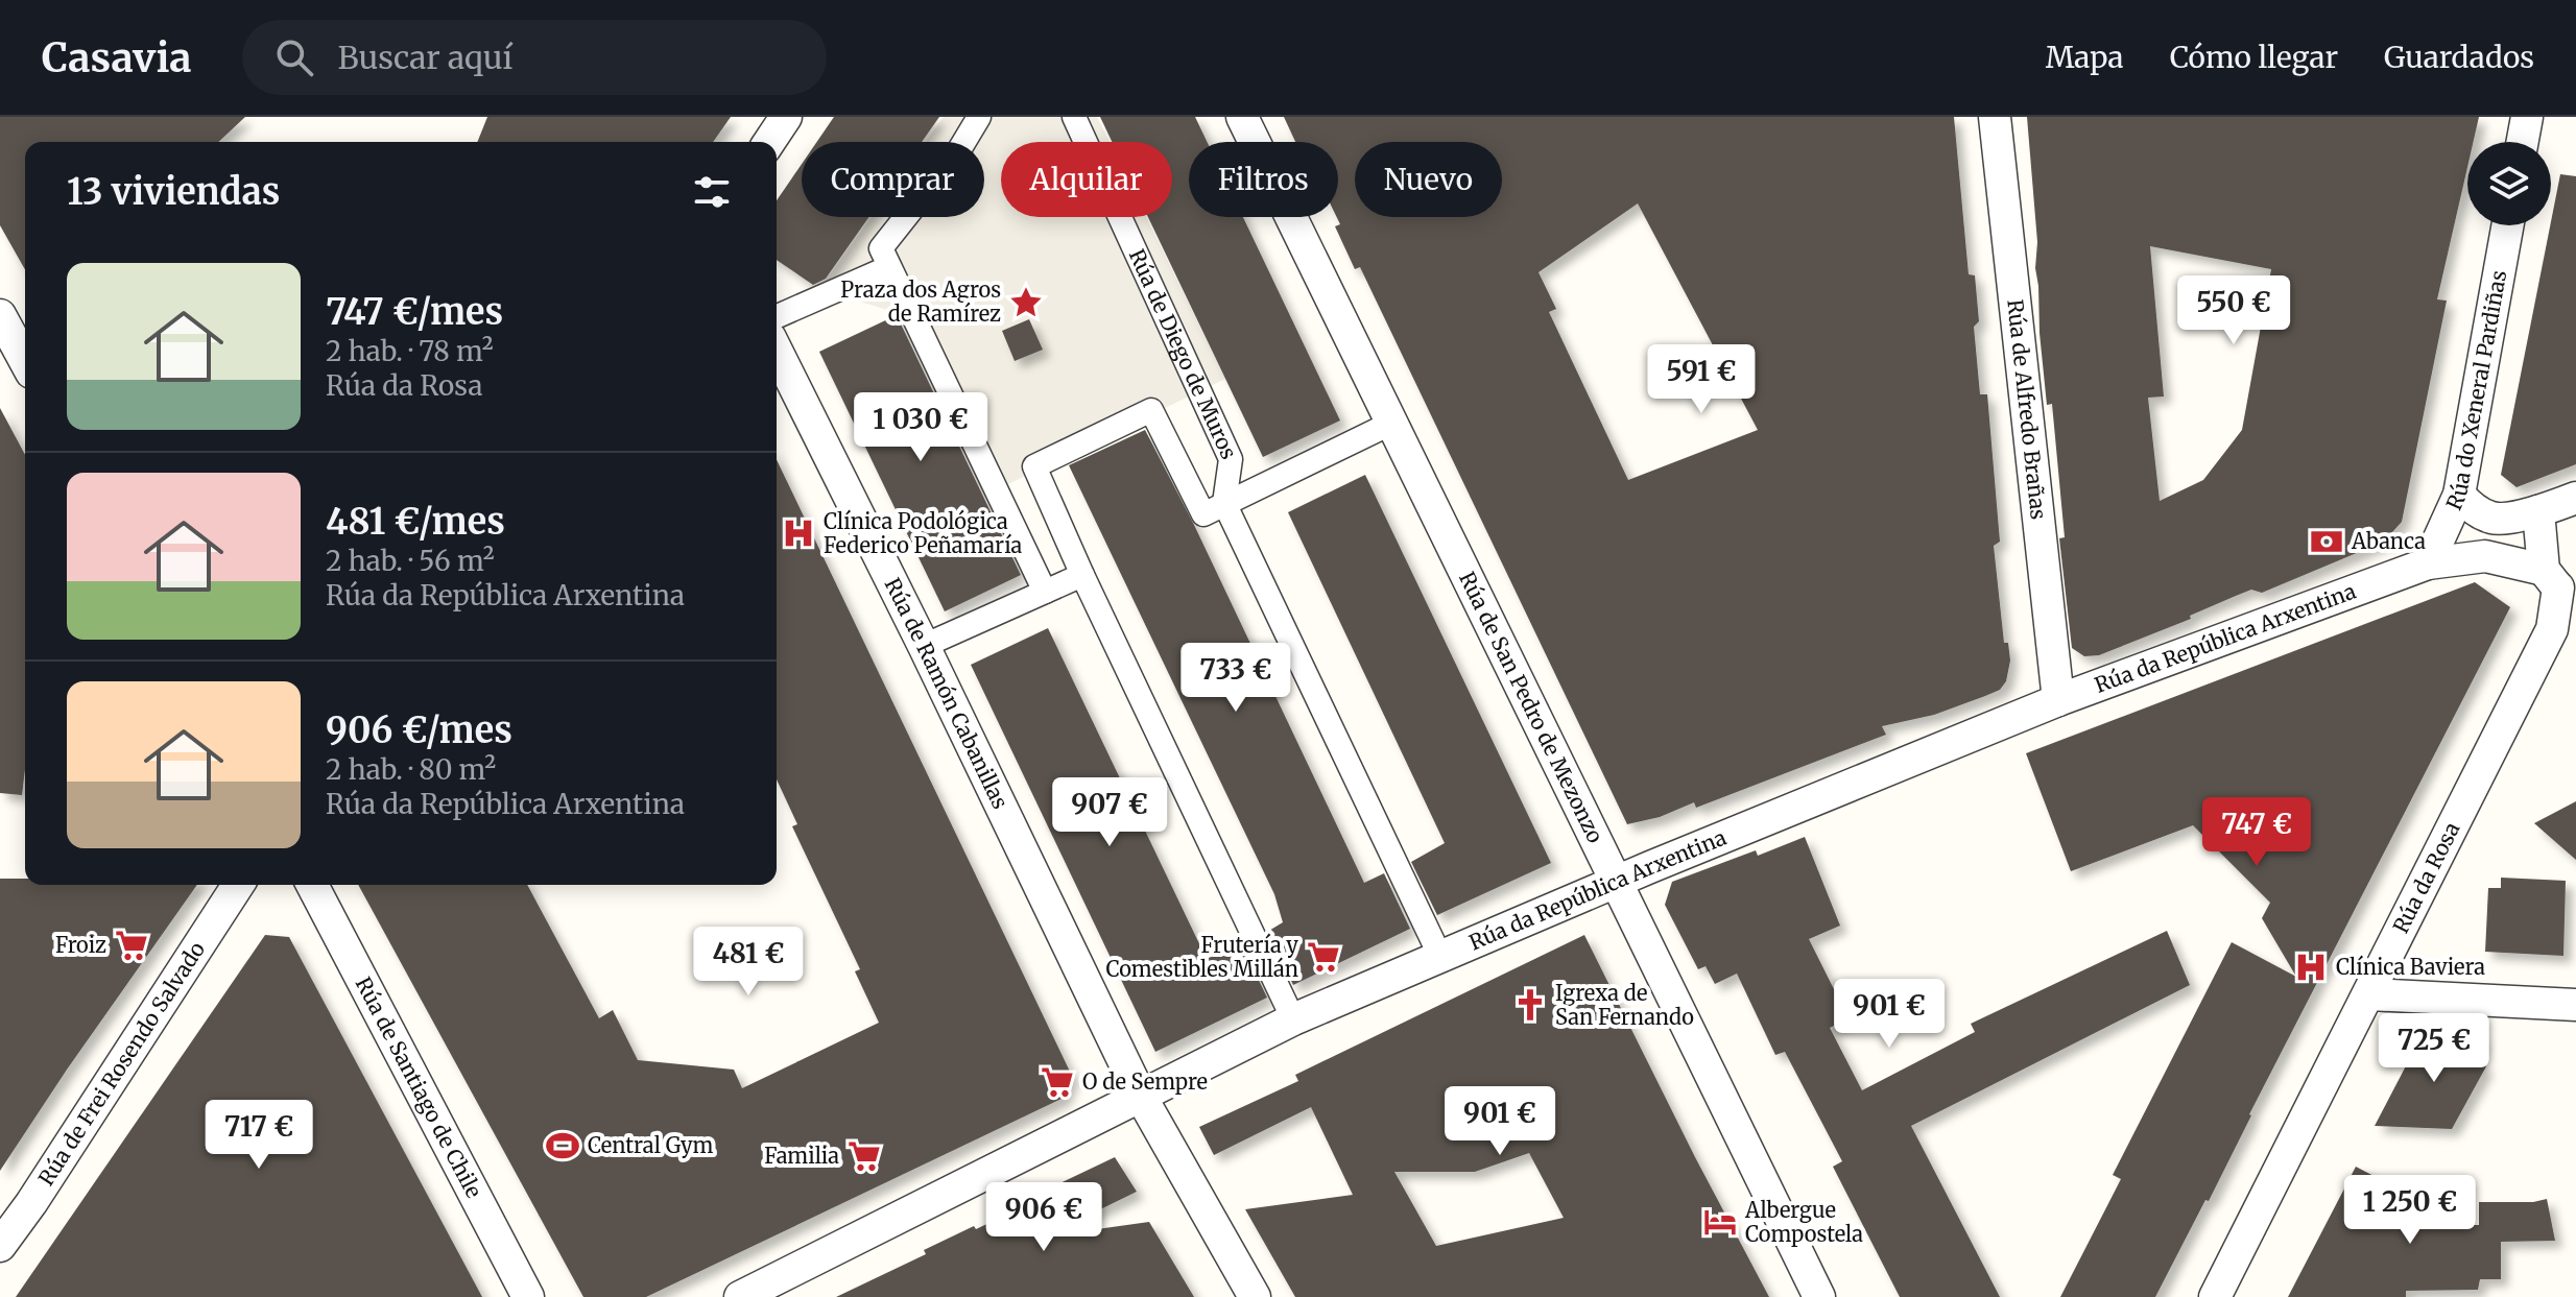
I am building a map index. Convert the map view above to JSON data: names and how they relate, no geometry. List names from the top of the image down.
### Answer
{
  "streets": {
    "street": [
      "Rúa de Diego de Muros",
      "Rúa do Xeneral Pardiñas",
      "Rúa de Alfredo Brañas",
      "Rúa da República Arxentina",
      "Rúa de Ramón Cabanillas",
      "Rúa de San Pedro de Mezonzo",
      "Rúa da Rosa",
      "Rúa de Frei Rosendo Salvado",
      "Rúa de Santiago de Chile"
    ]
  },
  "crossings": [
    ["Rúa do Xeneral Pardiñas", "Rúa da República Arxentina"],
    ["Rúa de Alfredo Brañas", "Rúa da República Arxentina"],
    ["Rúa da República Arxentina", "Rúa de Ramón Cabanillas"],
    ["Rúa da República Arxentina", "Rúa de San Pedro de Mezonzo"],
    ["Rúa da República Arxentina", "Rúa da Rosa"]
  ],
  "places": {
    "place": ["Praza dos Agros de Ramírez"],
    "hospital": ["Clínica Podológica Federico Peñamaría", "Clínica Baviera"],
    "bank": ["Abanca"],
    "supermarket": [
      "Froiz",
      "Frutería y Comestibles Millán",
      "O de Sempre",
      "Familia"
    ],
    "church": ["Igrexa de San Fernando"],
    "sports": ["Central Gym"],
    "hotel": ["Albergue Compostela"]
  },
  "page": {
    "header": "Casavia",
    "search": "Buscar aquí",
    "nav": ["Mapa", "Cómo llegar", "Guardados"],
    "chip": [
      "Comprar",
      "Alquilar",
      "Filtros",
      "Nuevo"
    ],
    "heading": "13 viviendas",
    "list": [
      {
        "name": "747 €/mes",
        "note": "2 hab. · 78 m² · Rúa da Rosa"
      },
      {
        "name": "481 €/mes",
        "note": "2 hab. · 56 m² · Rúa da República Arxentina"
      },
      {
        "name": "906 €/mes",
        "note": "2 hab. · 80 m² · Rúa da República Arxentina"
      }
    ],
    "price": [
      "550 €",
      "591 €",
      "1 030 €",
      "733 €",
      "907 €",
      "747 €",
      "481 €",
      "901 €",
      "725 €",
      "901 €",
      "717 €",
      "1 250 €",
      "906 €"
    ]
  }
}
